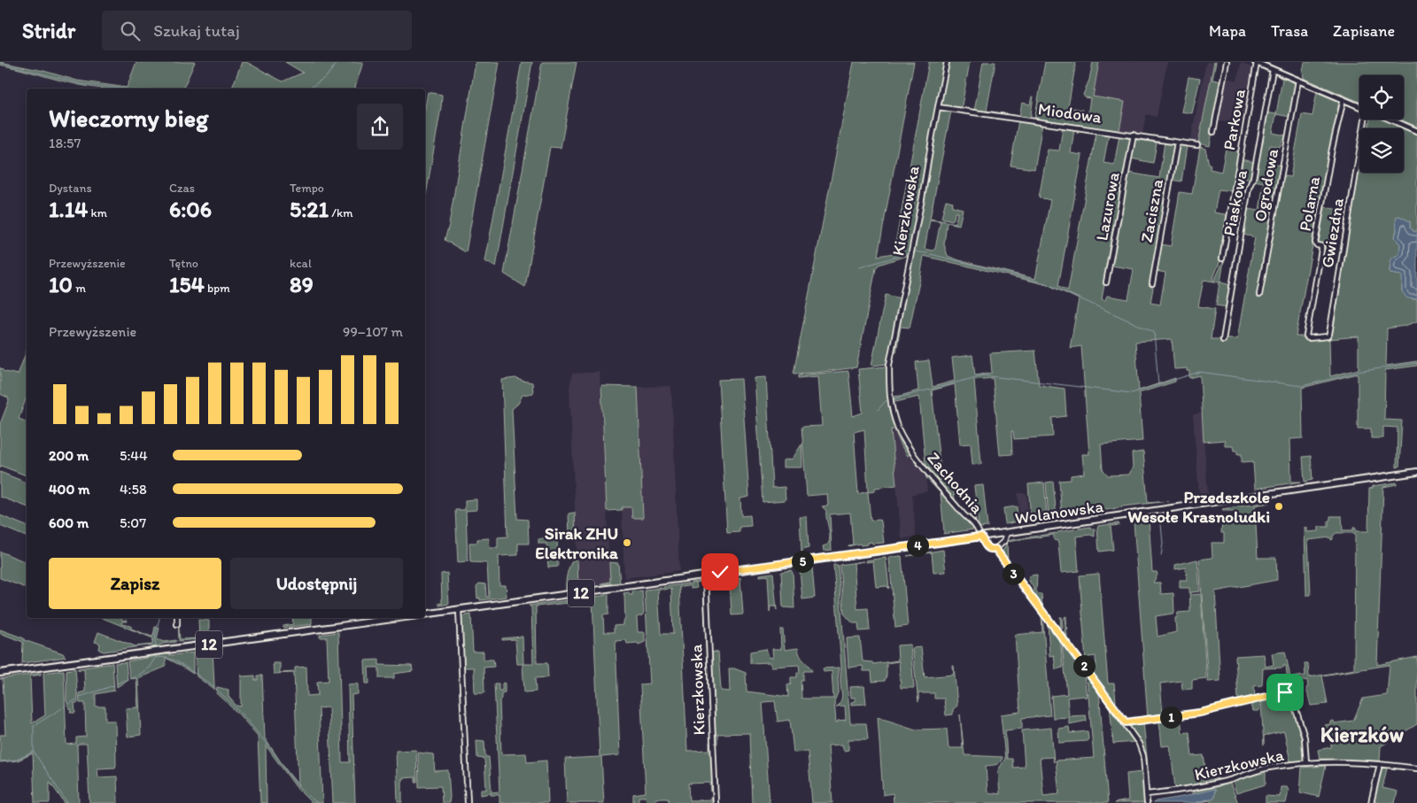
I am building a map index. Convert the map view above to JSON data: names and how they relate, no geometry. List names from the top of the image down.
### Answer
{
  "streets": {
    "main road": ["Wolanowska", "12"],
    "street": [
      "Miodowa",
      "Parkowa",
      "Ogrodowa",
      "Piaskowa",
      "Polarna",
      "Lazurowa",
      "Kierzkowska",
      "Zaciszna",
      "Gwiezdna",
      "Zachodnia"
    ]
  },
  "crossings": [
    ["Miodowa", "Lazurowa"],
    ["Miodowa", "Kierzkowska"],
    ["Miodowa", "Zaciszna"],
    ["Polarna", "Gwiezdna"],
    ["Kierzkowska", "Zachodnia"],
    ["Kierzkowska", "Wolanowska"],
    ["Kierzkowska", "12"],
    ["Zachodnia", "Wolanowska"],
    ["Wolanowska", "12"]
  ],
  "districts": ["Kierzków"],
  "places": ["Przedszkole Wesołe Krasnoludki", "Sirak ZHU Elektronika"],
  "page": {
    "header": "Stridr",
    "search": "Szukaj tutaj",
    "nav": ["Mapa", "Trasa", "Zapisane"],
    "heading": ["Wieczorny bieg", "18:57"],
    "stats": [
      ["Dystans", "1.14 km"],
      ["Czas", "6:06"],
      ["Tempo", "5:21 /km"],
      ["Przewyższenie", "10 m"],
      ["Tętno", "154 bpm"],
      ["kcal", "89"]
    ],
    "chart": ["Przewyższenie", "99–107 m"],
    "list": [
      {
        "name": "200 m",
        "note": "5:44"
      },
      {
        "name": "400 m",
        "note": "4:58"
      },
      {
        "name": "600 m",
        "note": "5:07"
      }
    ],
    "pins": [
      "4",
      "5",
      "3",
      "2",
      "1"
    ],
    "buttons": ["Zapisz", "Udostępnij"]
  }
}
